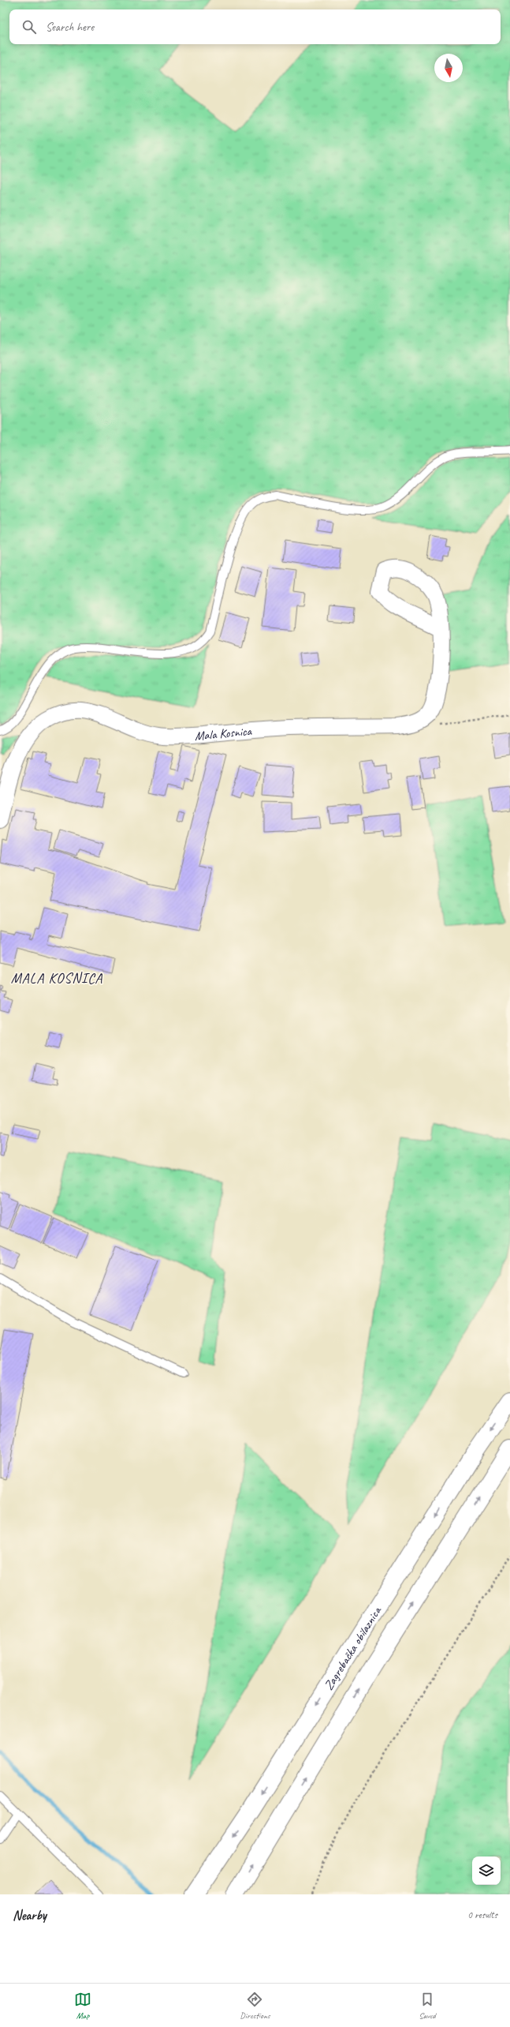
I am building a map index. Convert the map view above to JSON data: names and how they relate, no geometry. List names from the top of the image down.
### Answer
{
  "streets": {
    "highway": ["Zagrebačka obilaznica"],
    "street": ["Mala Kosnica"]
  },
  "districts": ["MALA KOSNICA"],
  "north": "bottom",
  "page": {
    "search": "Search here",
    "heading": ["Nearby", "0 results"],
    "nav": ["Map", "Directions", "Saved"]
  }
}
